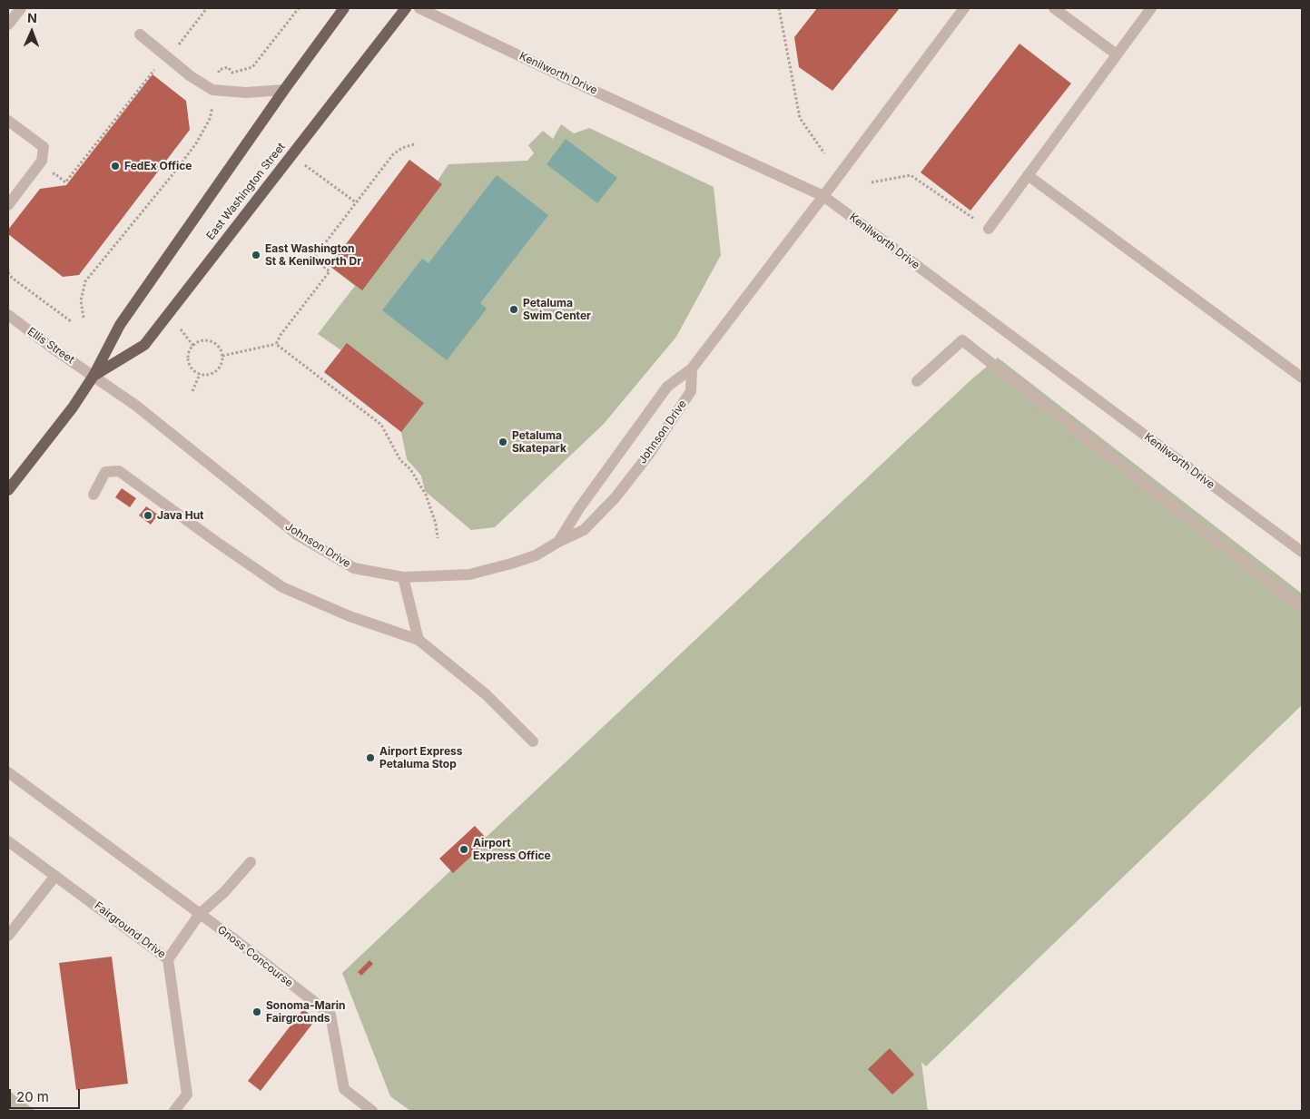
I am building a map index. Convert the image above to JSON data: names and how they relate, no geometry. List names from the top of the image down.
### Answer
{
  "streets": {
    "main road": ["East Washington Street"],
    "street": [
      "Kenilworth Drive",
      "Ellis Street",
      "Johnson Drive",
      "Fairground Drive",
      "Gnoss Concourse"
    ]
  },
  "crossings": [
    ["Kenilworth Drive", "Johnson Drive"],
    ["East Washington Street", "Ellis Street"],
    ["East Washington Street", "Johnson Drive"],
    ["Ellis Street", "Johnson Drive"]
  ],
  "places": [
    "FedEx Office",
    "East Washington St & Kenilworth Dr",
    "Petaluma Swim Center",
    "Petaluma Skatepark",
    "Java Hut",
    "Airport Express Petaluma Stop",
    "Airport Express Office",
    "Sonoma-Marin Fairgrounds"
  ],
  "scale_bar": "20 m",
  "north": "top"
}
